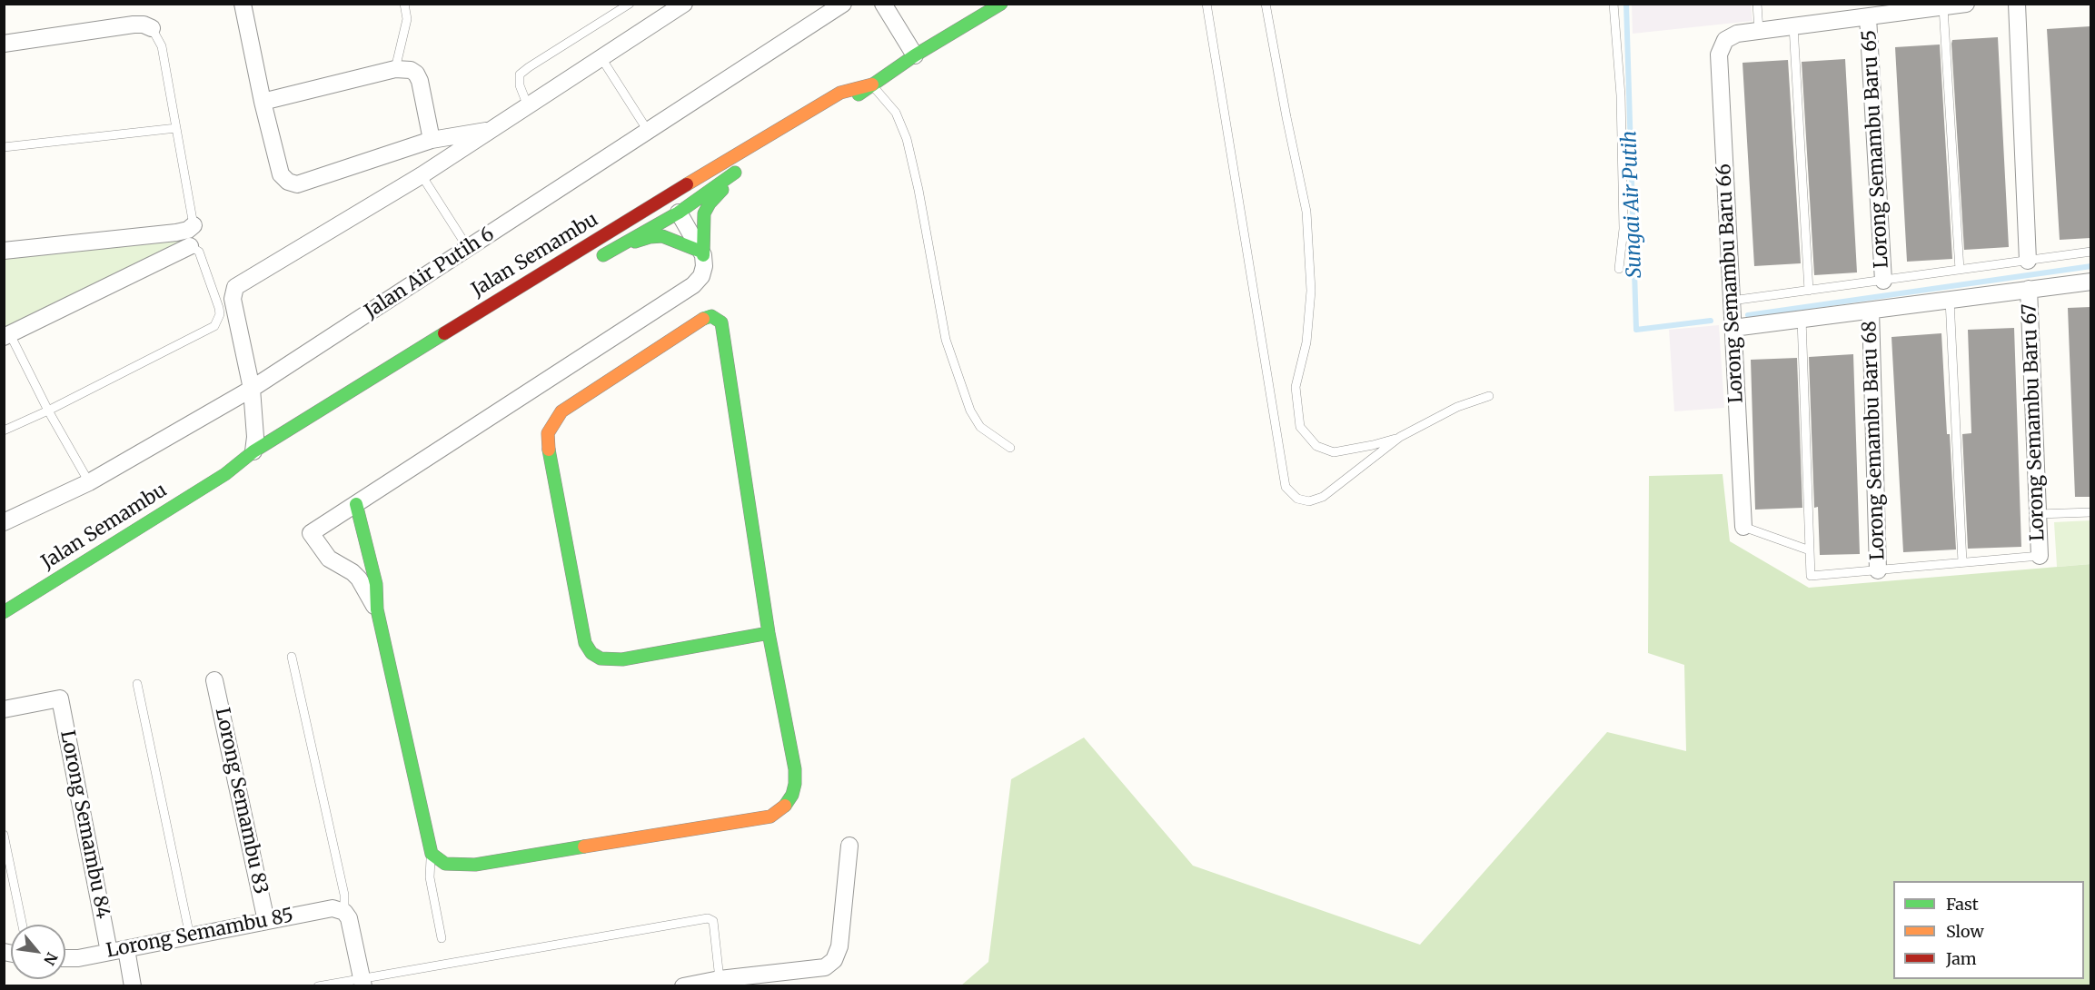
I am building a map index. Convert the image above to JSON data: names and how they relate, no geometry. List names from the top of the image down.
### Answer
{
  "streets": {
    "street": [
      "Lorong Semambu Baru 65",
      "Jalan Semambu",
      "Jalan Air Putih 6",
      "Lorong Semambu Baru 66",
      "Lorong Semambu Baru 67",
      "Lorong Semambu Baru 68",
      "Lorong Semambu 83",
      "Lorong Semambu 84",
      "Lorong Semambu 85"
    ]
  },
  "crossings": [
    ["Lorong Semambu 83", "Lorong Semambu 85"],
    ["Lorong Semambu 84", "Lorong Semambu 85"]
  ],
  "water": ["Sungai Air Putih"],
  "legend": ["Fast", "Slow", "Jam"],
  "north": "bottom right"
}
